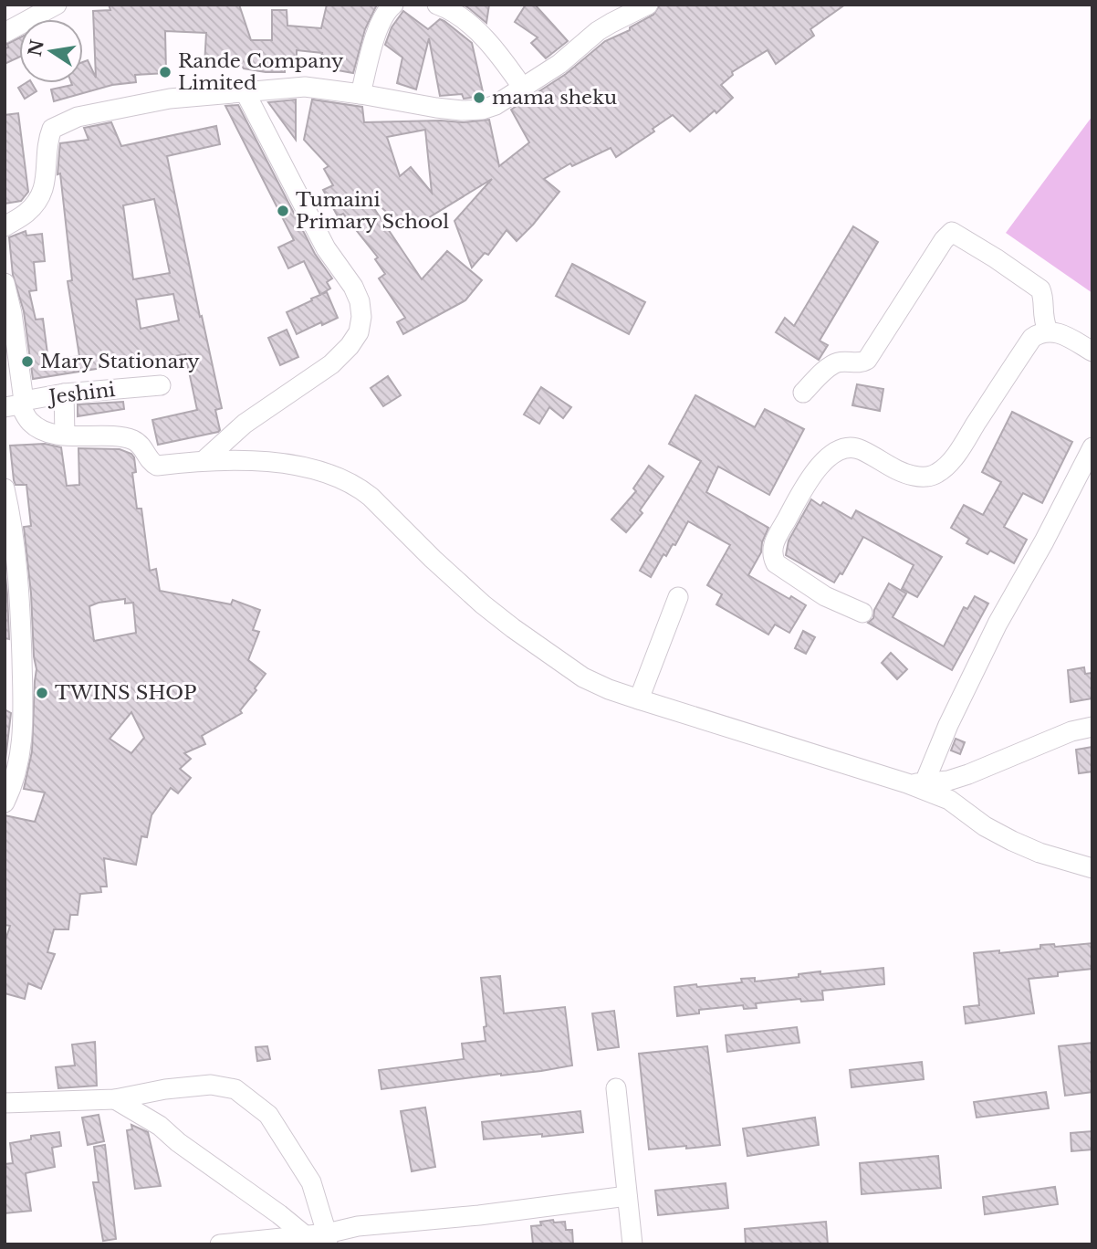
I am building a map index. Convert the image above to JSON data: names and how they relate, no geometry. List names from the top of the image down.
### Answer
{
  "streets": {
    "street": ["Jeshini"]
  },
  "places": [
    "Rande Company Limited",
    "mama sheku",
    "Tumaini Primary School",
    "Mary Stationary",
    "TWINS SHOP"
  ],
  "north": "left"
}
